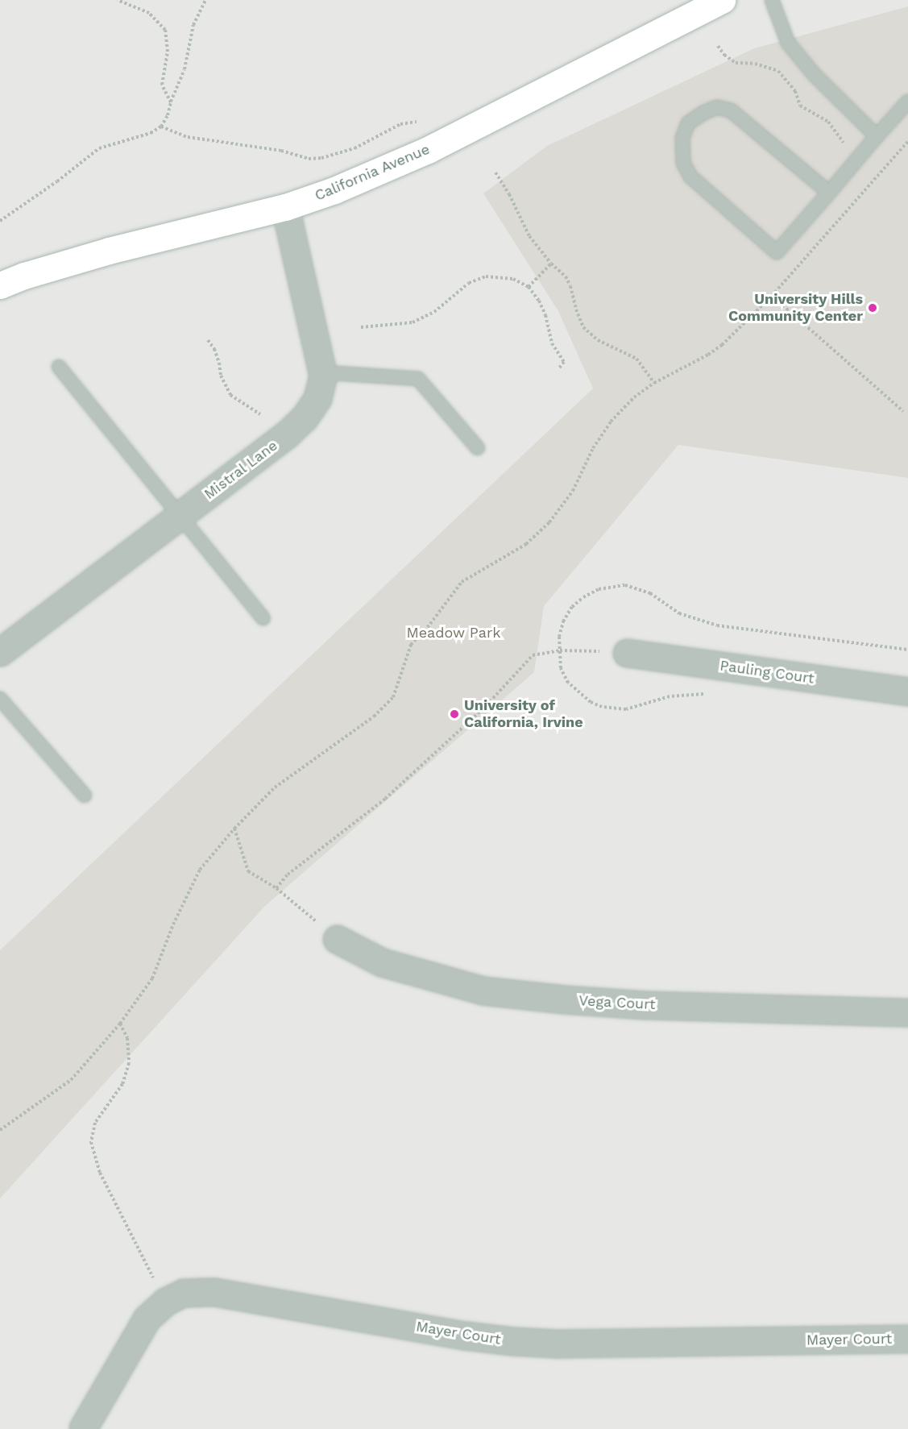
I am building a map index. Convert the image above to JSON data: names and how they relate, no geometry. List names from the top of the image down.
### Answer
{
  "streets": {
    "street": [
      "California Avenue",
      "Mistral Lane",
      "Pauling Court",
      "Vega Court",
      "Mayer Court"
    ]
  },
  "crossings": [
    ["California Avenue", "Mistral Lane"]
  ],
  "parks": ["Meadow Park"],
  "places": ["University Hills Community Center", "University of California, Irvine"]
}
